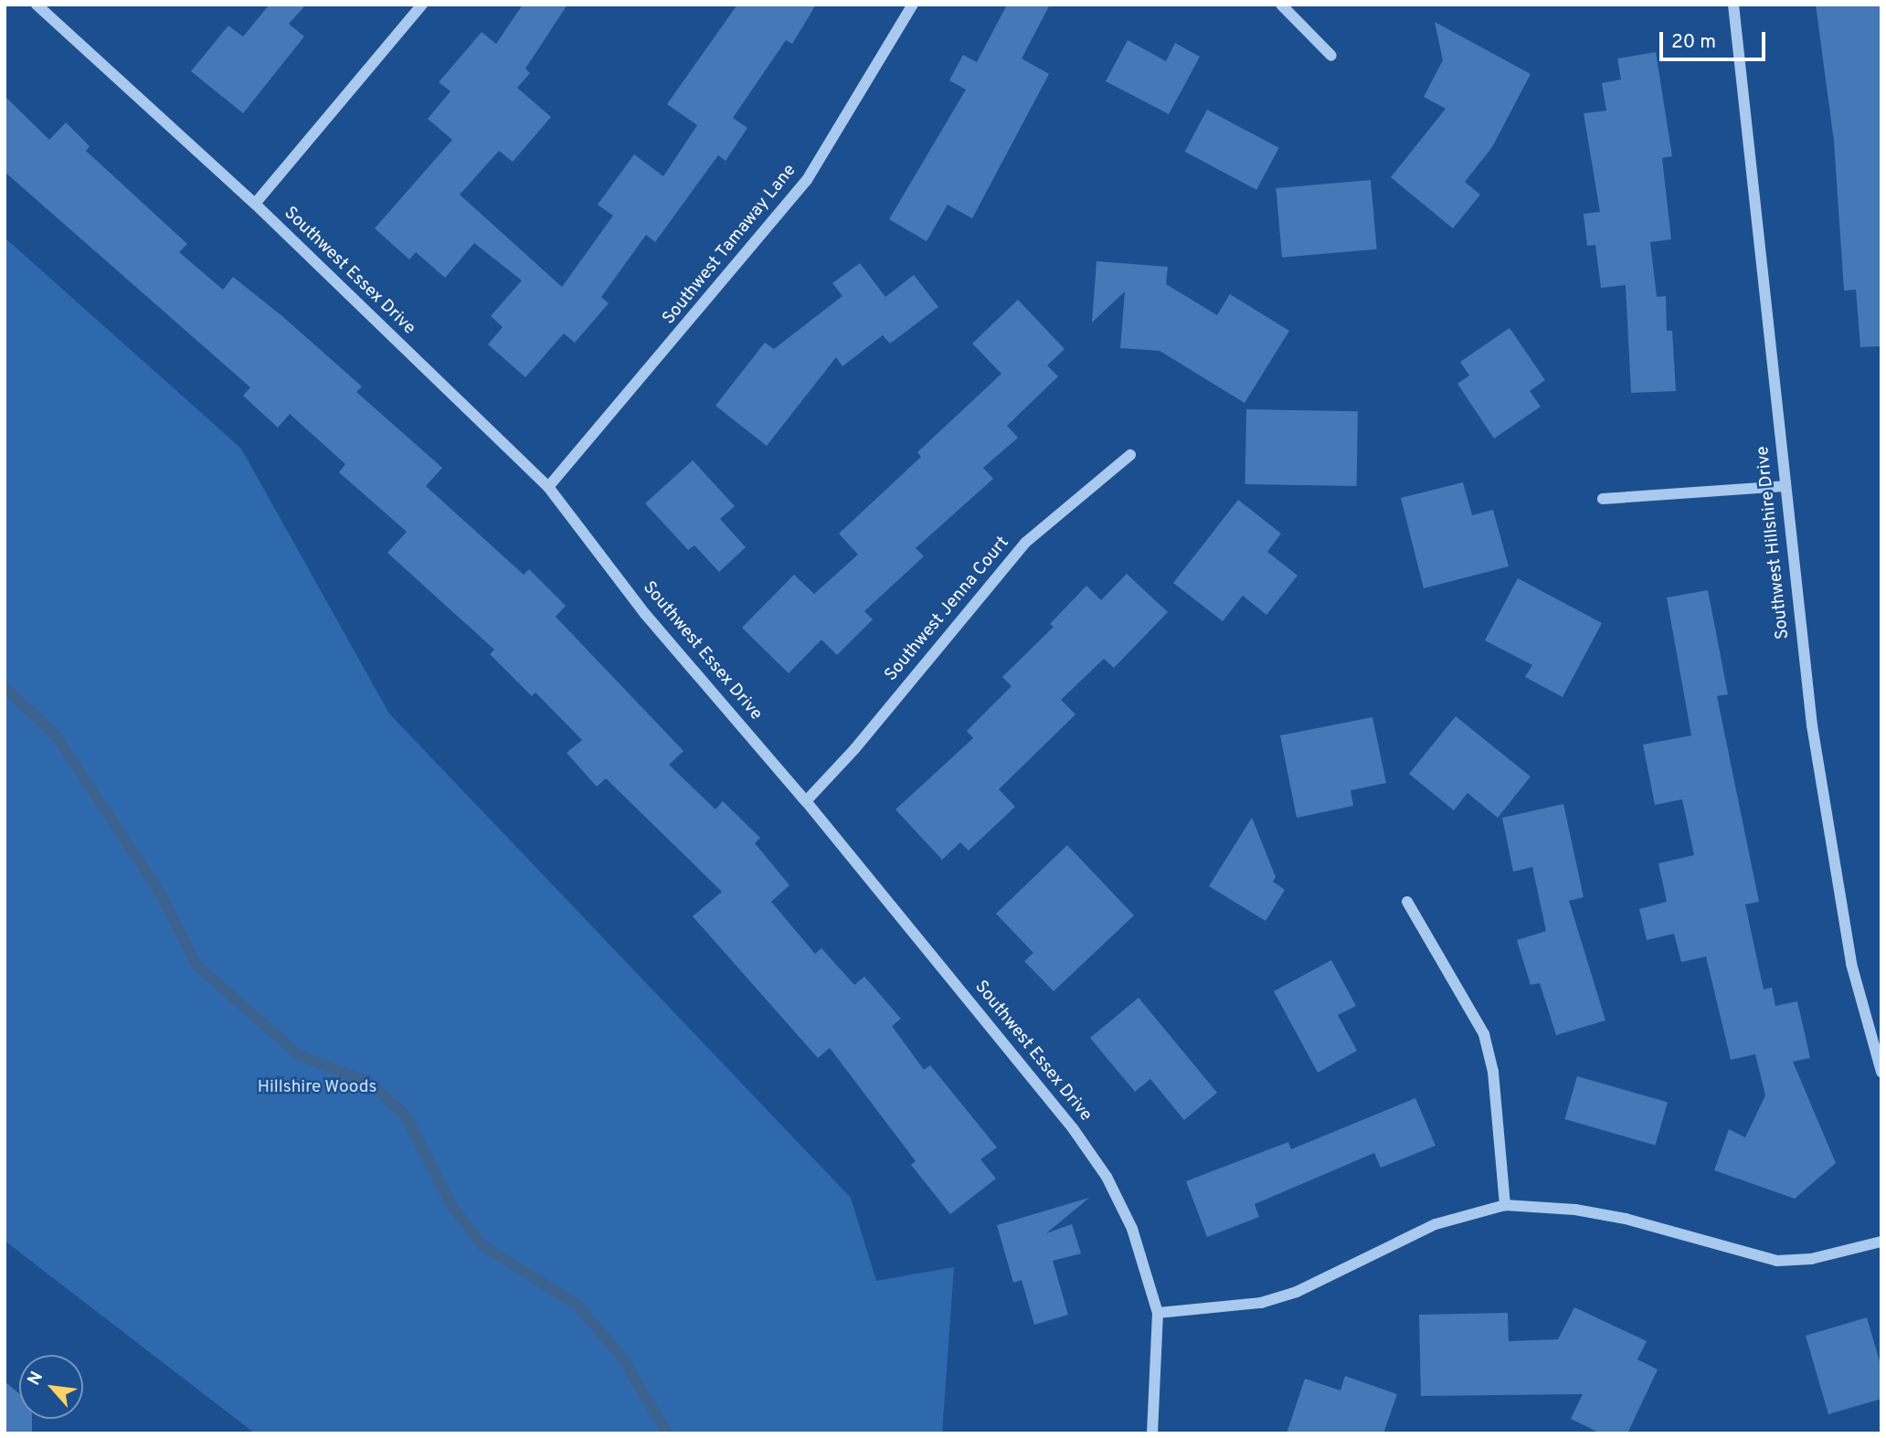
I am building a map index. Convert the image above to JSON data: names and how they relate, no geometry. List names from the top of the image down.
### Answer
{
  "streets": {
    "street": [
      "Southwest Tamaway Lane",
      "Southwest Essex Drive",
      "Southwest Hillshire Drive",
      "Southwest Jenna Court"
    ]
  },
  "crossings": [
    ["Southwest Tamaway Lane", "Southwest Essex Drive"],
    ["Southwest Essex Drive", "Southwest Jenna Court"]
  ],
  "parks": ["Hillshire Woods"],
  "scale_bar": "20 m",
  "north": "top left"
}
